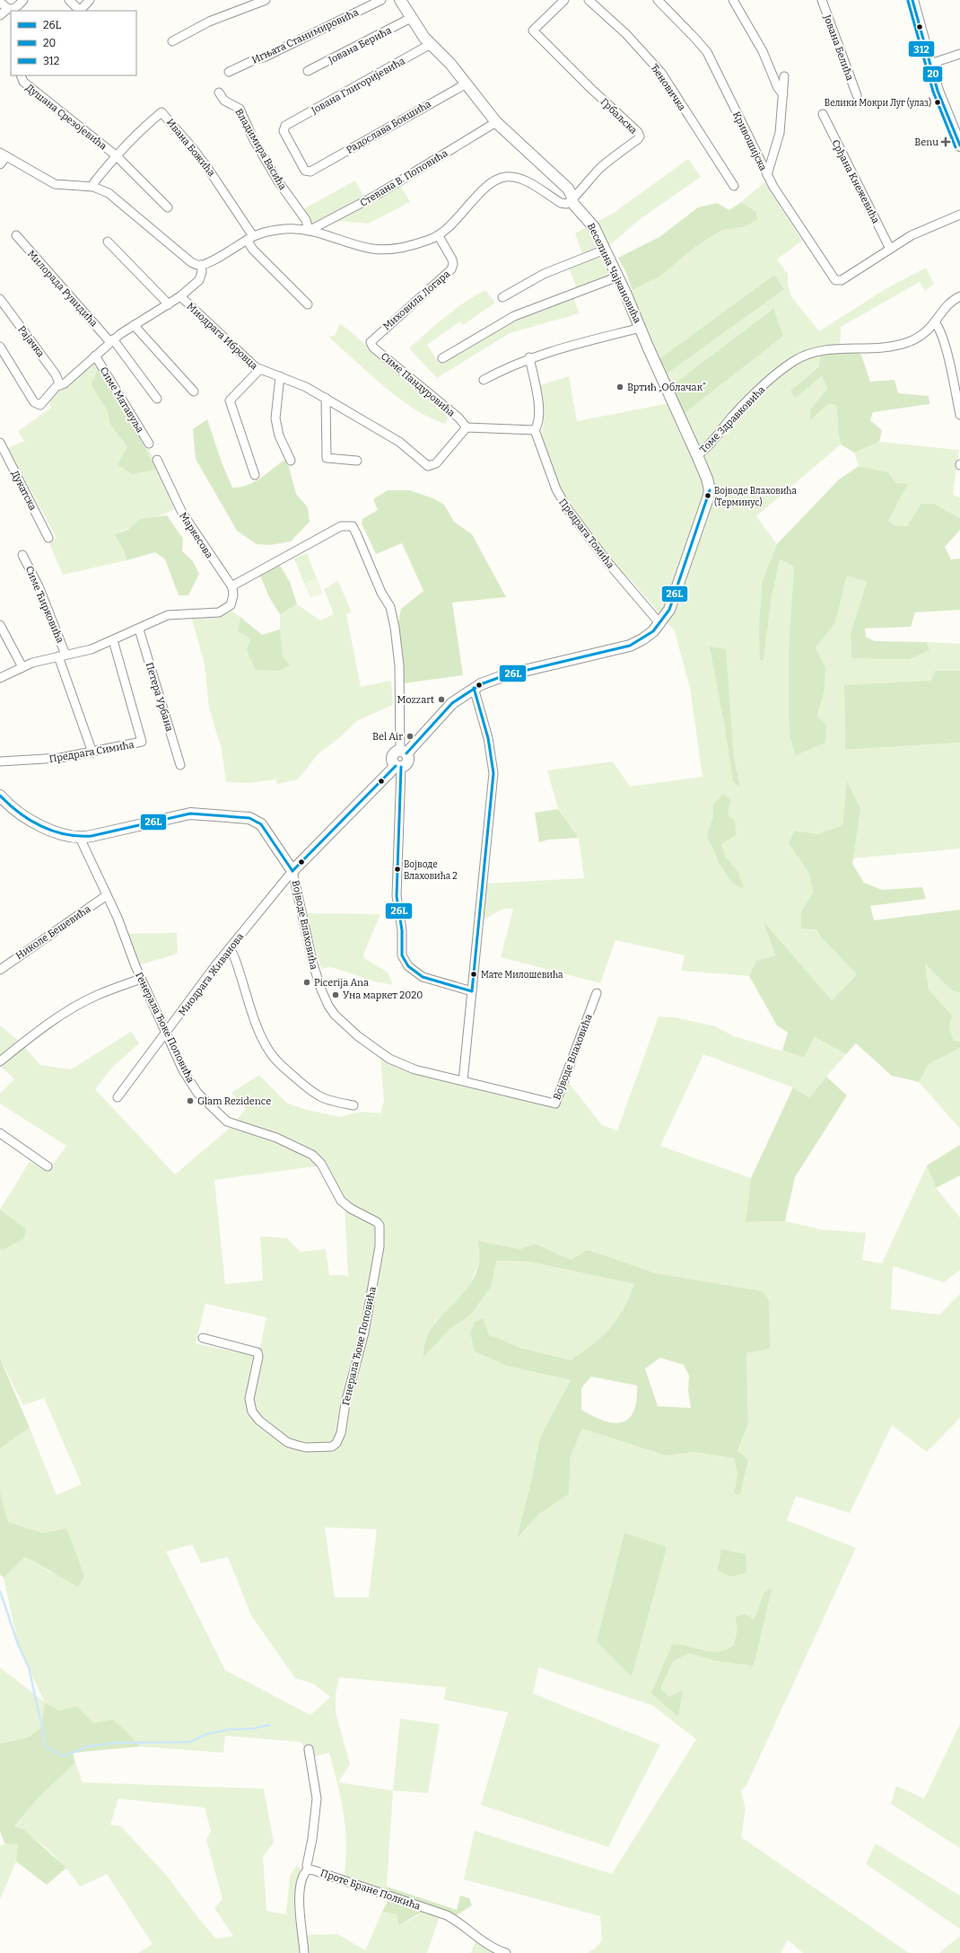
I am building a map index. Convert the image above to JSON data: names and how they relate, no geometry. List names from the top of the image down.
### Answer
{
  "streets": {
    "street": [
      "Игњата Станимировића",
      "Јована Берића",
      "Јована Белића",
      "Јована Глигоријевића",
      "Ђеновичка",
      "Грбаљска",
      "Душана Срезојевића",
      "Радослава Бокшића",
      "Кривошијска",
      "Ивана Божића",
      "Владимира Васића",
      "Стевана В. Поповића",
      "Срђана Кнежевића",
      "Веселина Чајкановића",
      "Милорада Рувидића",
      "Миховила Логара",
      "Миодрага Ибровца",
      "Рајачка",
      "Симе Пандуровића",
      "Симе Матавуља",
      "Томе Здравковића",
      "Дукатска",
      "Предрага Томића",
      "Маркесова",
      "Симе Ћирковића",
      "Петера Урбана",
      "Предрага Симића",
      "Војводе Влаховића",
      "Николе Бешевића",
      "Миодрага Живанова",
      "Генерала Ђоке Поповића",
      "Проте Бране Полкића"
    ]
  },
  "crossings": [
    ["Јована Берића", "Веселина Чајкановића"],
    ["Јована Глигоријевића", "Радослава Бокшића"],
    ["Јована Глигоријевића", "Веселина Чајкановића"],
    ["Грбаљска", "Веселина Чајкановића"],
    ["Душана Срезојевића", "Ивана Божића"],
    ["Радослава Бокшића", "Веселина Чајкановића"],
    ["Кривошијска", "Срђана Кнежевића"],
    ["Владимира Васића", "Стевана В. Поповића"],
    ["Стевана В. Поповића", "Веселина Чајкановића"],
    ["Веселина Чајкановића", "Томе Здравковића"],
    ["Миховила Логара", "Симе Пандуровића"],
    ["Миодрага Ибровца", "Симе Пандуровића"],
    ["Томе Здравковића", "Предрага Томића"],
    ["Симе Ћирковића", "Предрага Симића"],
    ["Војводе Влаховића", "Миодрага Живанова"],
    ["Војводе Влаховића", "Генерала Ђоке Поповића"],
    ["Николе Бешевића", "Генерала Ђоке Поповића"],
    ["Миодрага Живанова", "Генерала Ђоке Поповића"]
  ],
  "places": {
    "other": [
      "Велики Мокри Луг (улаз)",
      "Вртић „Облачак”",
      "Војводе Влаховића (Терминус)",
      "Mozzart",
      "Bel Air",
      "Војводе Влаховића 2",
      "Мате Милошевића",
      "Picerija Ana",
      "Уна маркет 2020",
      "Glam Rezidence"
    ],
    "health": ["Benu"]
  },
  "lines": ["transit line 20", "transit line 312", "transit line 26L"],
  "legend": ["26L", "20", "312"]
}
